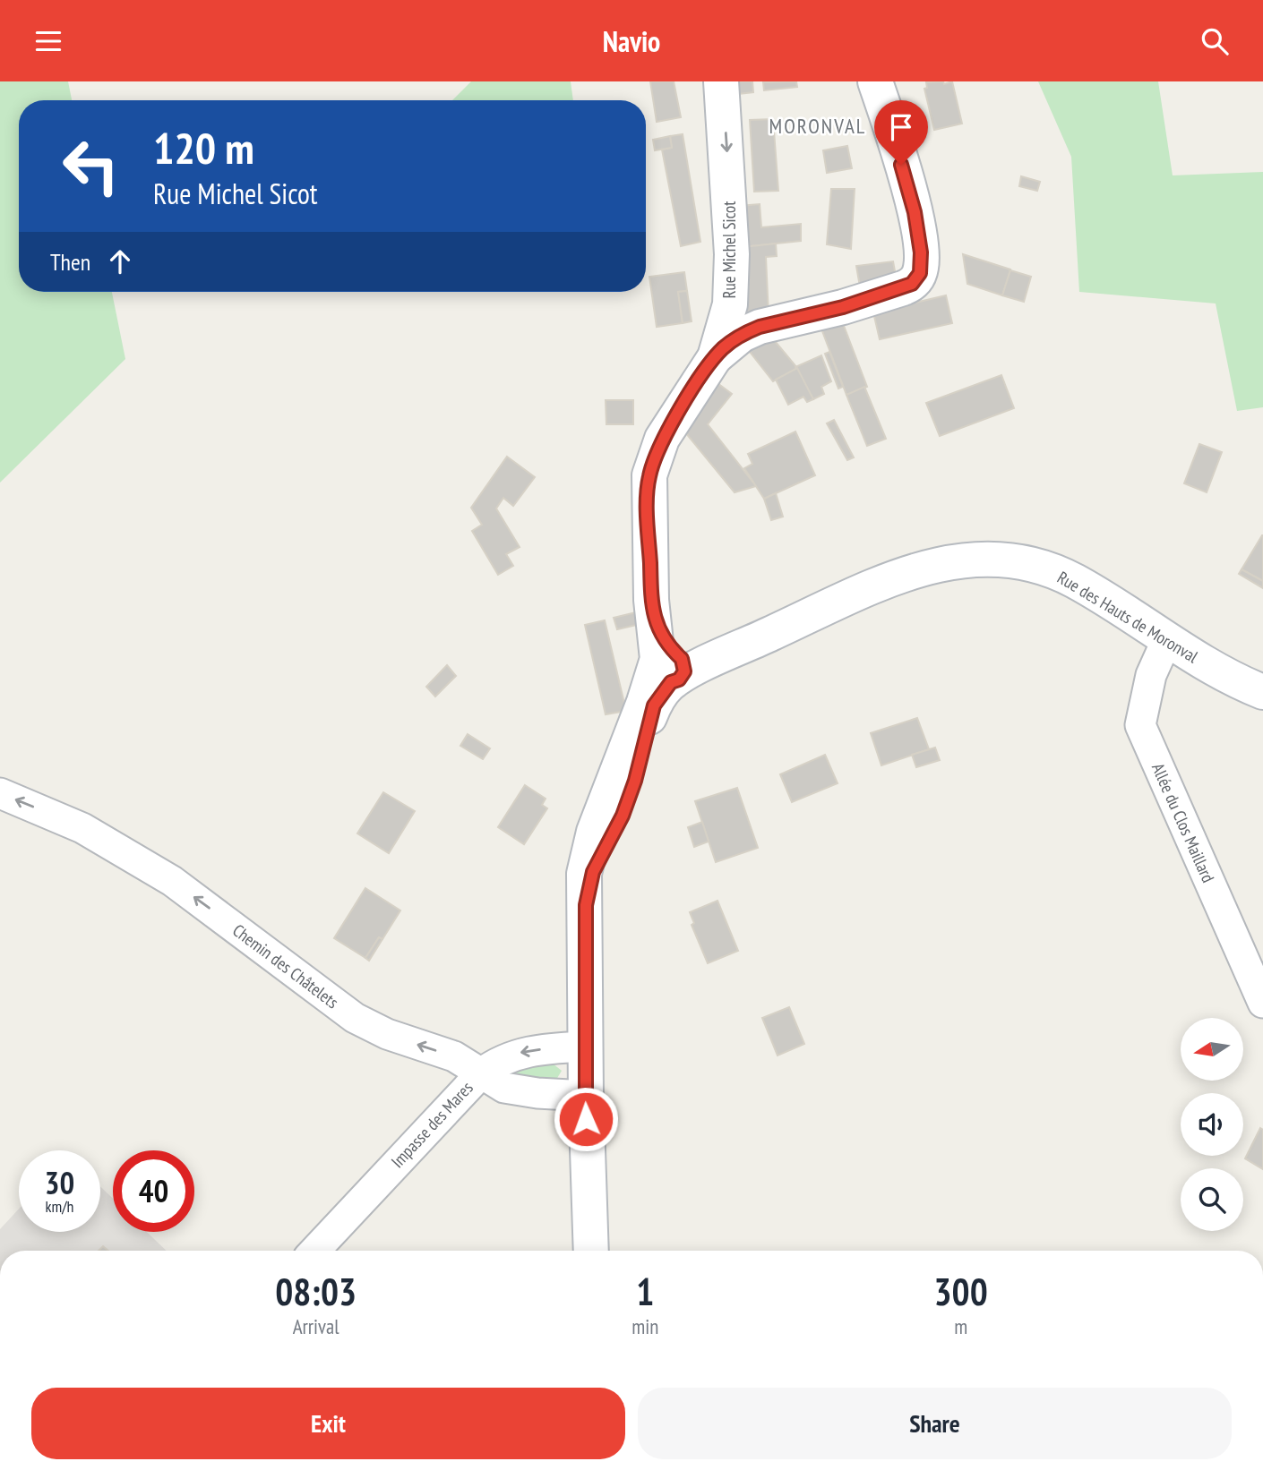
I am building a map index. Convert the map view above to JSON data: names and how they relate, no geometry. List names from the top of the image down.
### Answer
{
  "streets": {
    "street": [
      "Rue Michel Sicot",
      "Rue des Hauts de Moronval",
      "Allée du Clos Maillard",
      "Chemin des Châtelets",
      "Impasse des Mares"
    ]
  },
  "crossings": [
    ["Rue Michel Sicot", "Rue des Hauts de Moronval"],
    ["Rue des Hauts de Moronval", "Allée du Clos Maillard"],
    ["Chemin des Châtelets", "Impasse des Mares"]
  ],
  "one_way": ["Rue Michel Sicot", "Chemin des Châtelets"],
  "districts": ["MORONVAL"],
  "north": "left",
  "page": {
    "header": "Navio",
    "turn": ["120 m", "Rue Michel Sicot"],
    "then": "Then",
    "speed": "30 km/h",
    "limit": "40",
    "eta": [
      "08:03",
      "Arrival",
      "1",
      "min",
      "300",
      "m"
    ],
    "buttons": ["Exit", "Share"]
  }
}
